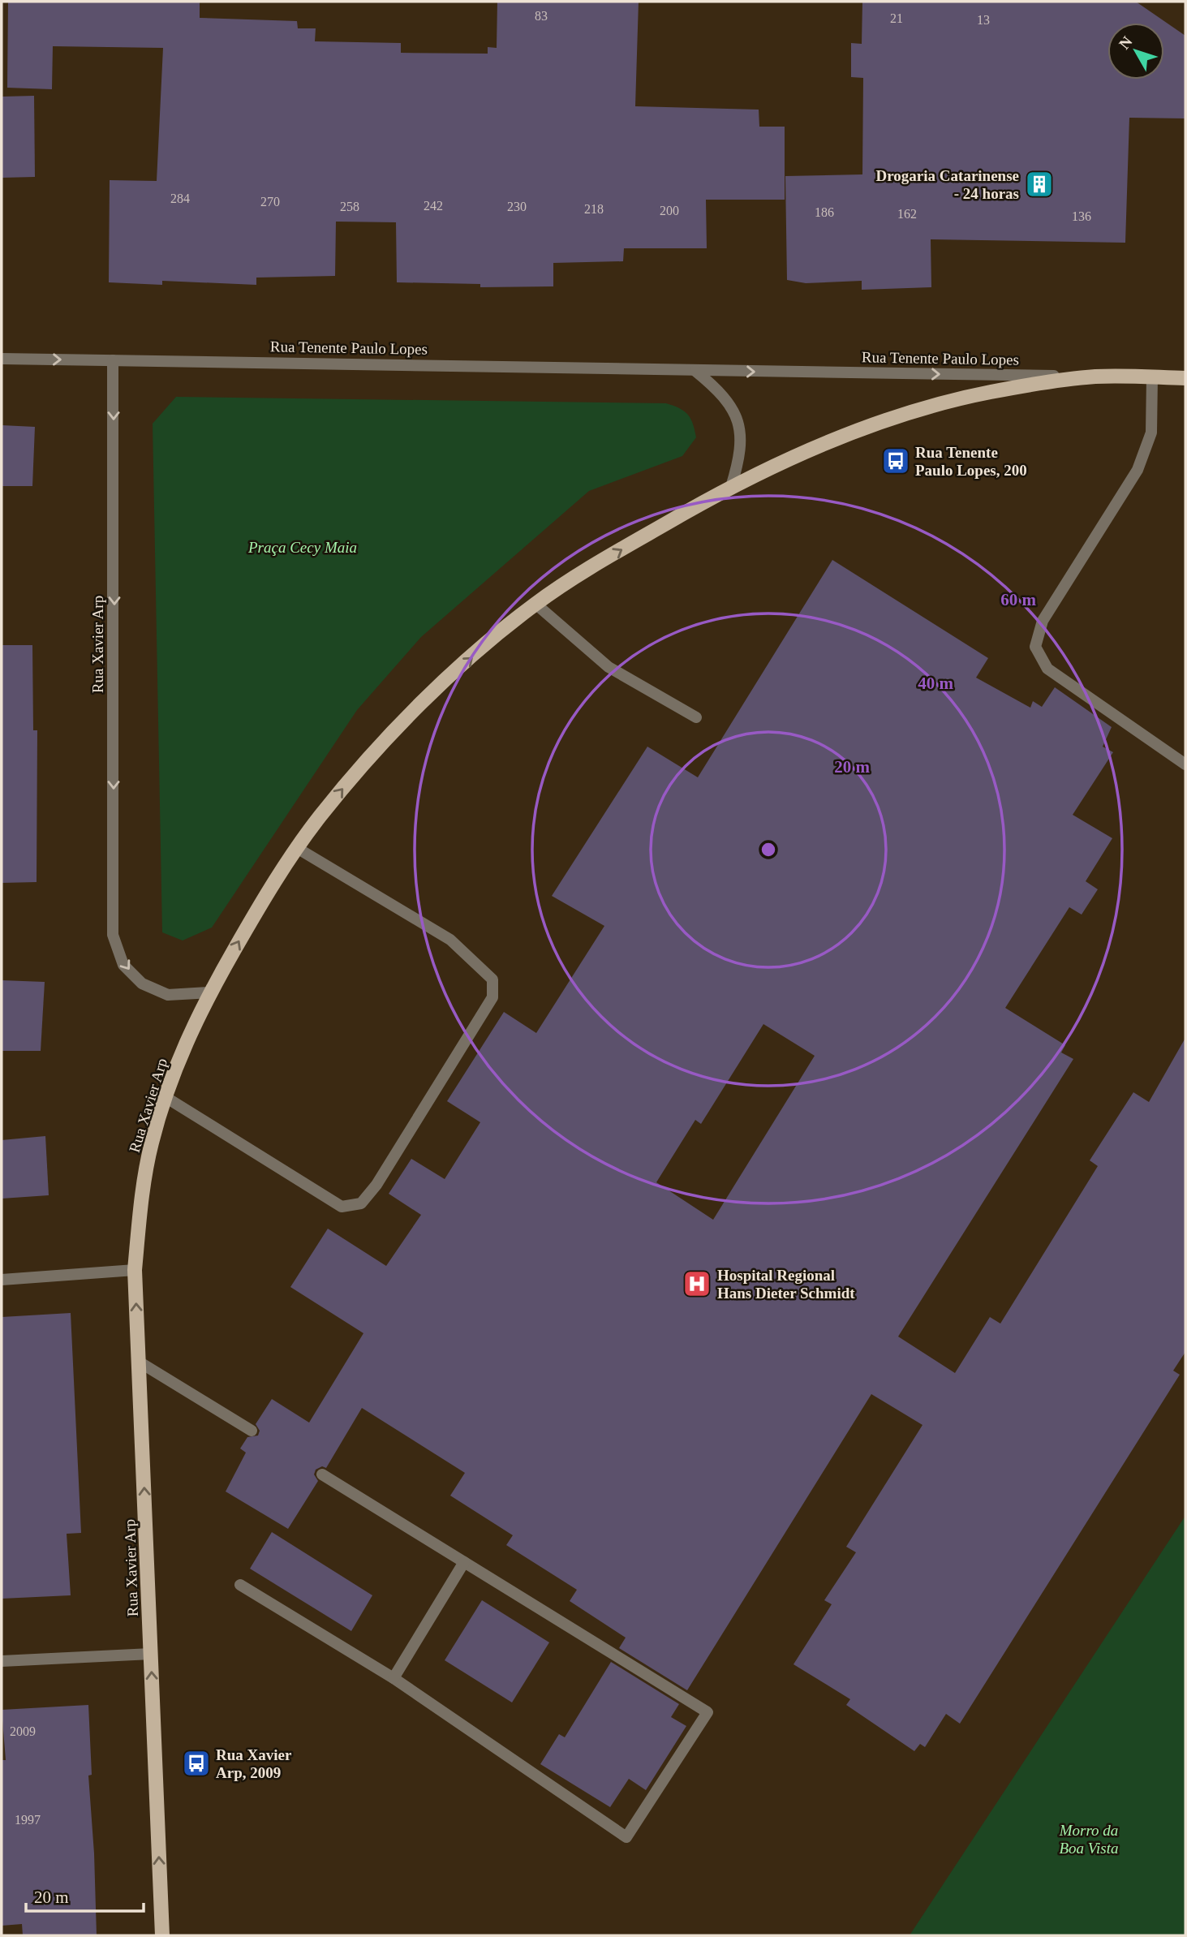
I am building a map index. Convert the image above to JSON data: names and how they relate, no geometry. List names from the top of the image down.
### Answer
{
  "streets": {
    "main road": ["Rua Tenente Paulo Lopes", "Rua Xavier Arp"]
  },
  "crossings": [
    ["Rua Tenente Paulo Lopes", "Rua Xavier Arp"]
  ],
  "one_way": ["Rua Tenente Paulo Lopes"],
  "parks": ["Praça Cecy Maia", "Morro da Boa Vista"],
  "places": {
    "building": ["Drogaria Catarinense - 24 horas"],
    "bus stop": ["Rua Tenente Paulo Lopes, 200", "Rua Xavier Arp, 2009"],
    "hospital": ["Hospital Regional Hans Dieter Schmidt"]
  },
  "house_numbers": [
    "83",
    "21",
    "13",
    "284",
    "270",
    "242",
    "258",
    "230",
    "218",
    "200",
    "186",
    "162",
    "136",
    "2009",
    "1997"
  ],
  "scale_bar": "20 m",
  "north": "top left",
  "rings": ["60 m", "40 m", "20 m"]
}
